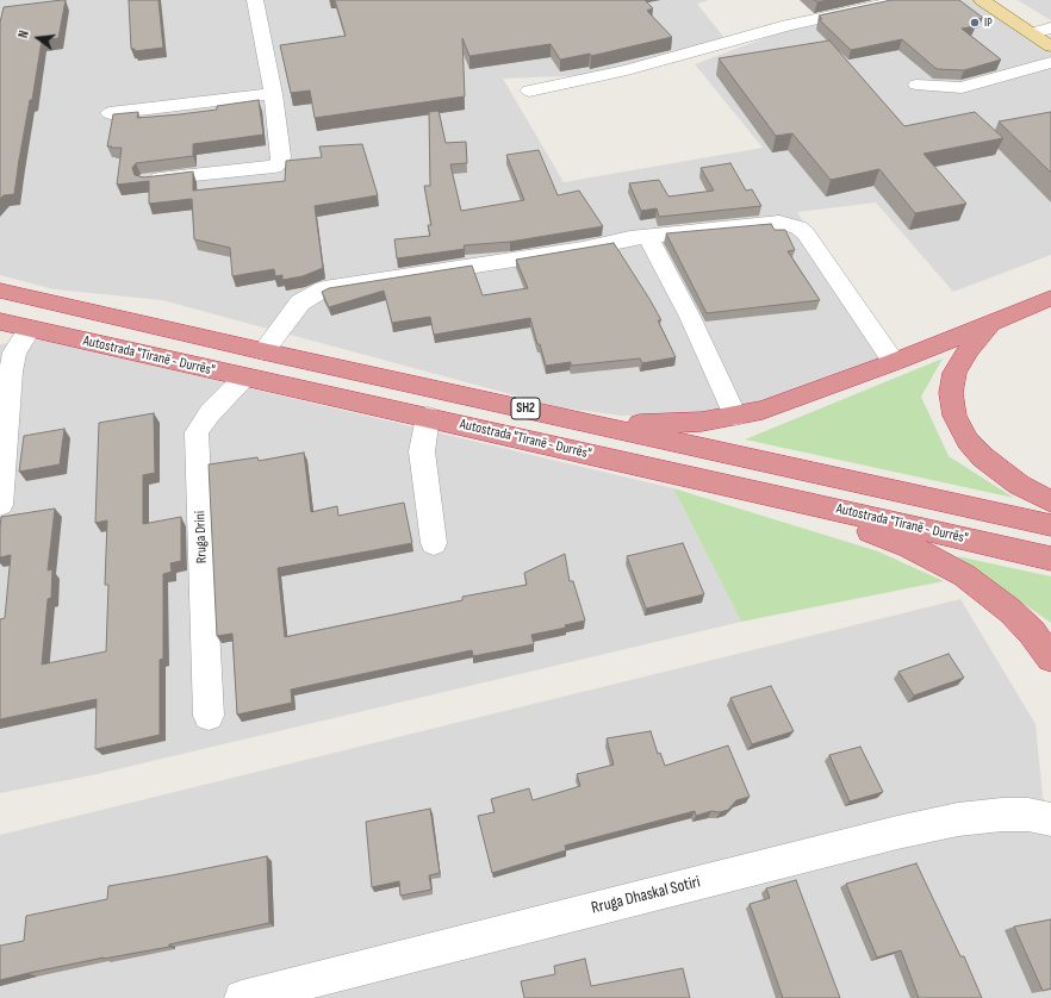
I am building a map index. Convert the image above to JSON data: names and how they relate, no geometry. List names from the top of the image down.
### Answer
{
  "streets": {
    "highway": ["Autostrada \"Tiranë - Durrës\"", "SH2"],
    "street": ["Rruga Drini", "Rruga Dhaskal Sotiri"]
  },
  "crossings": [
    ["Autostrada \"Tiranë - Durrës\"", "Rruga Drini"]
  ],
  "places": ["IP"],
  "north": "left"
}
